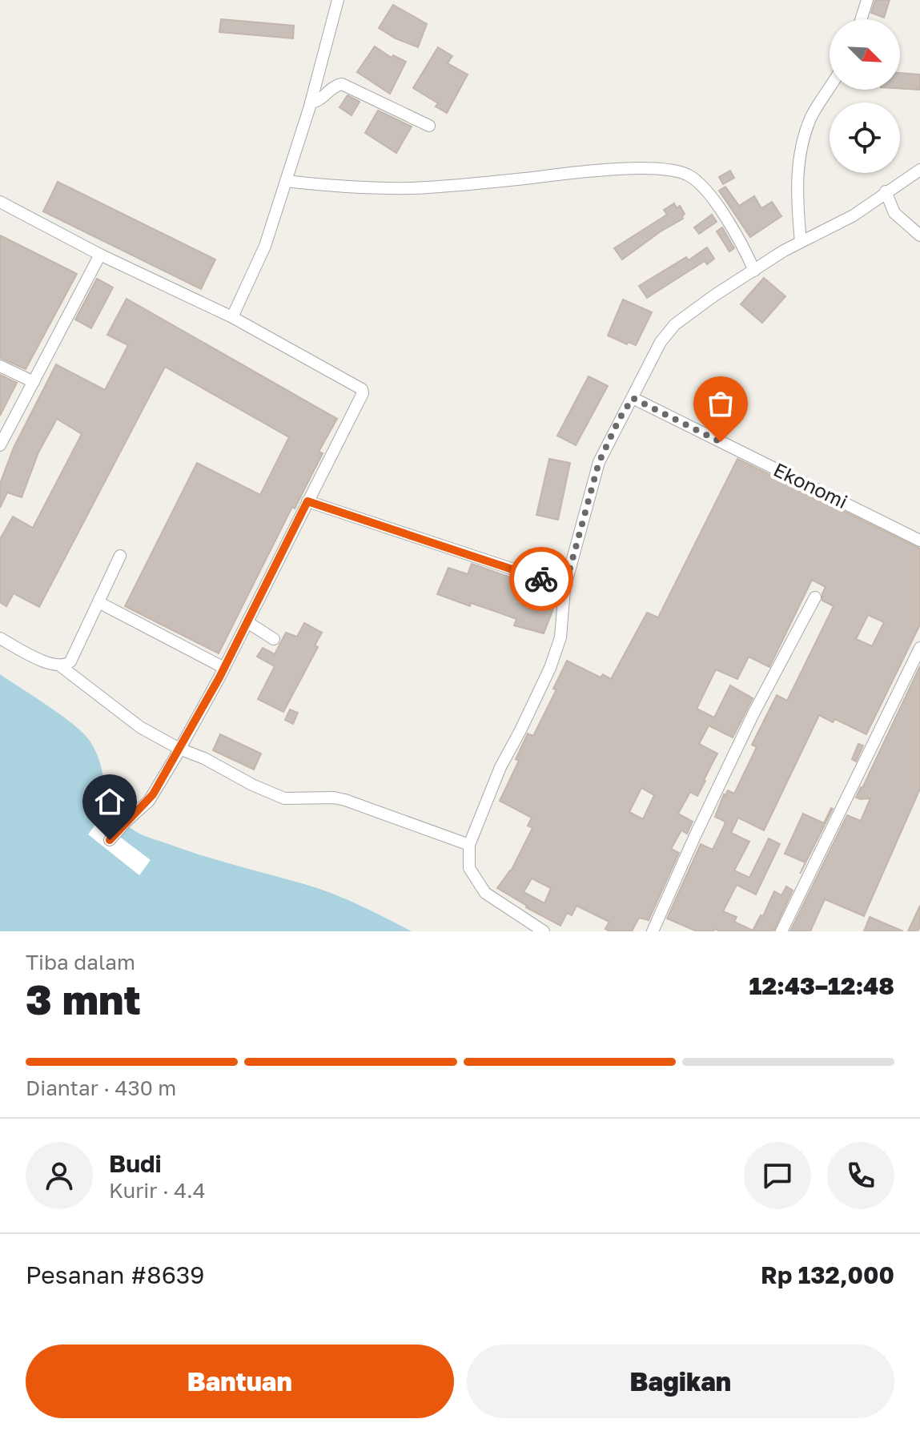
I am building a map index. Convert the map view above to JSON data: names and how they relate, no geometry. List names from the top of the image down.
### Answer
{
  "streets": {
    "street": ["Ekonomi"]
  },
  "north": "bottom right",
  "page": {
    "heading": ["3 mnt", "Tiba dalam", "12:43–12:48"],
    "panel": [
      "Budi",
      "Kurir · 4.4",
      "Pesanan #8639",
      "Rp 132,000"
    ],
    "bar": "Diantar · 430 m",
    "buttons": ["Bantuan", "Bagikan"]
  }
}
